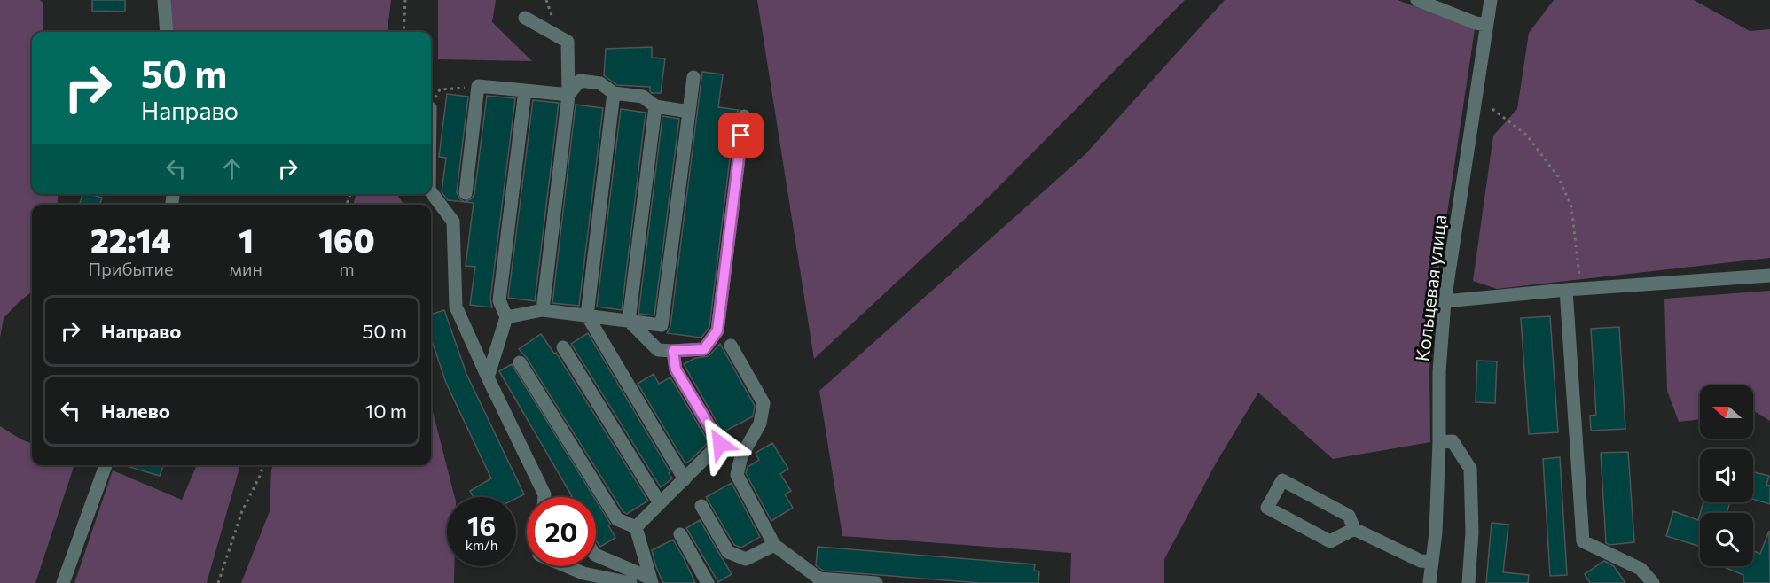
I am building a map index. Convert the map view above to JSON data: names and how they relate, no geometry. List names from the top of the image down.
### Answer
{
  "streets": {
    "street": ["Кольцевая улица"]
  },
  "north": "left",
  "page": {
    "turn": ["50 m", "Направо"],
    "eta": [
      "22:14",
      "Прибытие",
      "1",
      "мин",
      "160",
      "m"
    ],
    "list": [
      {
        "name": "Направо",
        "value": "50 m"
      },
      {
        "name": "Налево",
        "value": "10 m"
      }
    ],
    "speed": "16 km/h",
    "limit": "20"
  }
}
